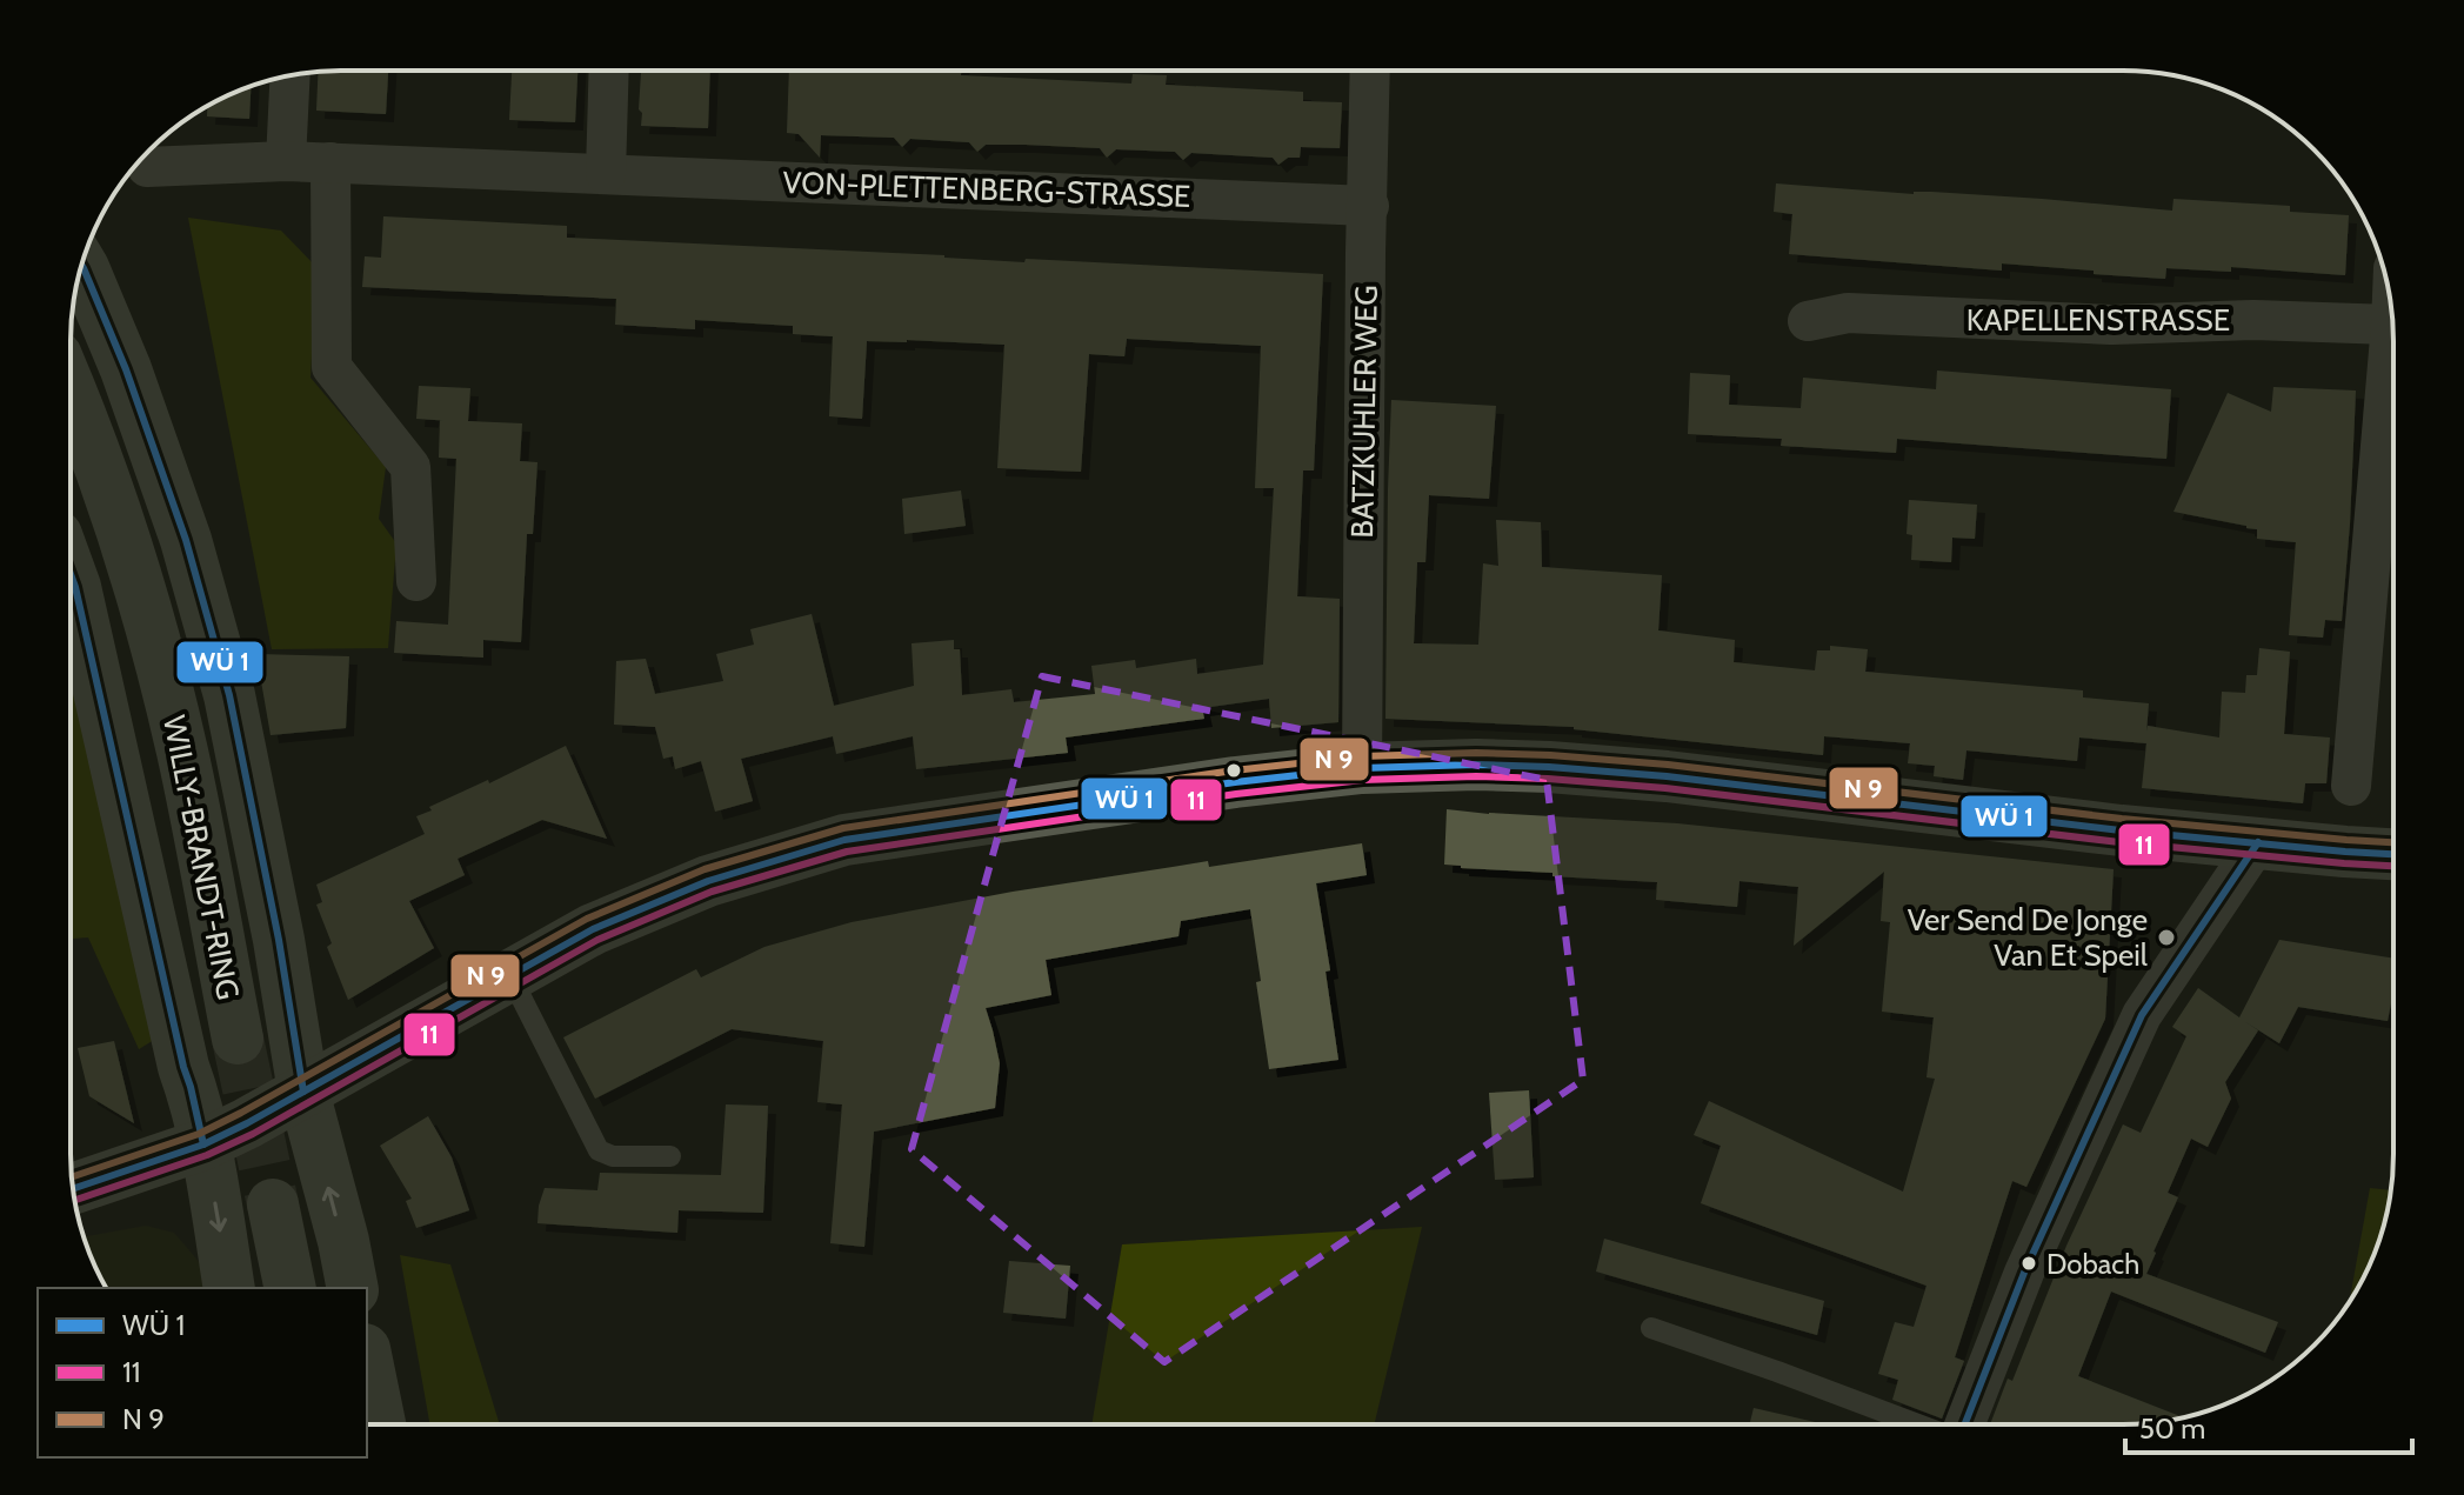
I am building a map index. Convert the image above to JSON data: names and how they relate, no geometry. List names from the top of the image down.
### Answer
{
  "streets": {
    "main road": ["WILLY-BRANDT-RING"],
    "street": ["VON-PLETTENBERG-STRASSE", "KAPELLENSTRASSE", "BATZKUHLER WEG"]
  },
  "crossings": [
    ["VON-PLETTENBERG-STRASSE", "BATZKUHLER WEG"]
  ],
  "places": ["Ver Send De Jonge Van Et Speil", "Dobach"],
  "lines": ["transit line 11"],
  "legend": ["WÜ 1", "11", "N 9"],
  "scale_bar": "50 m"
}
